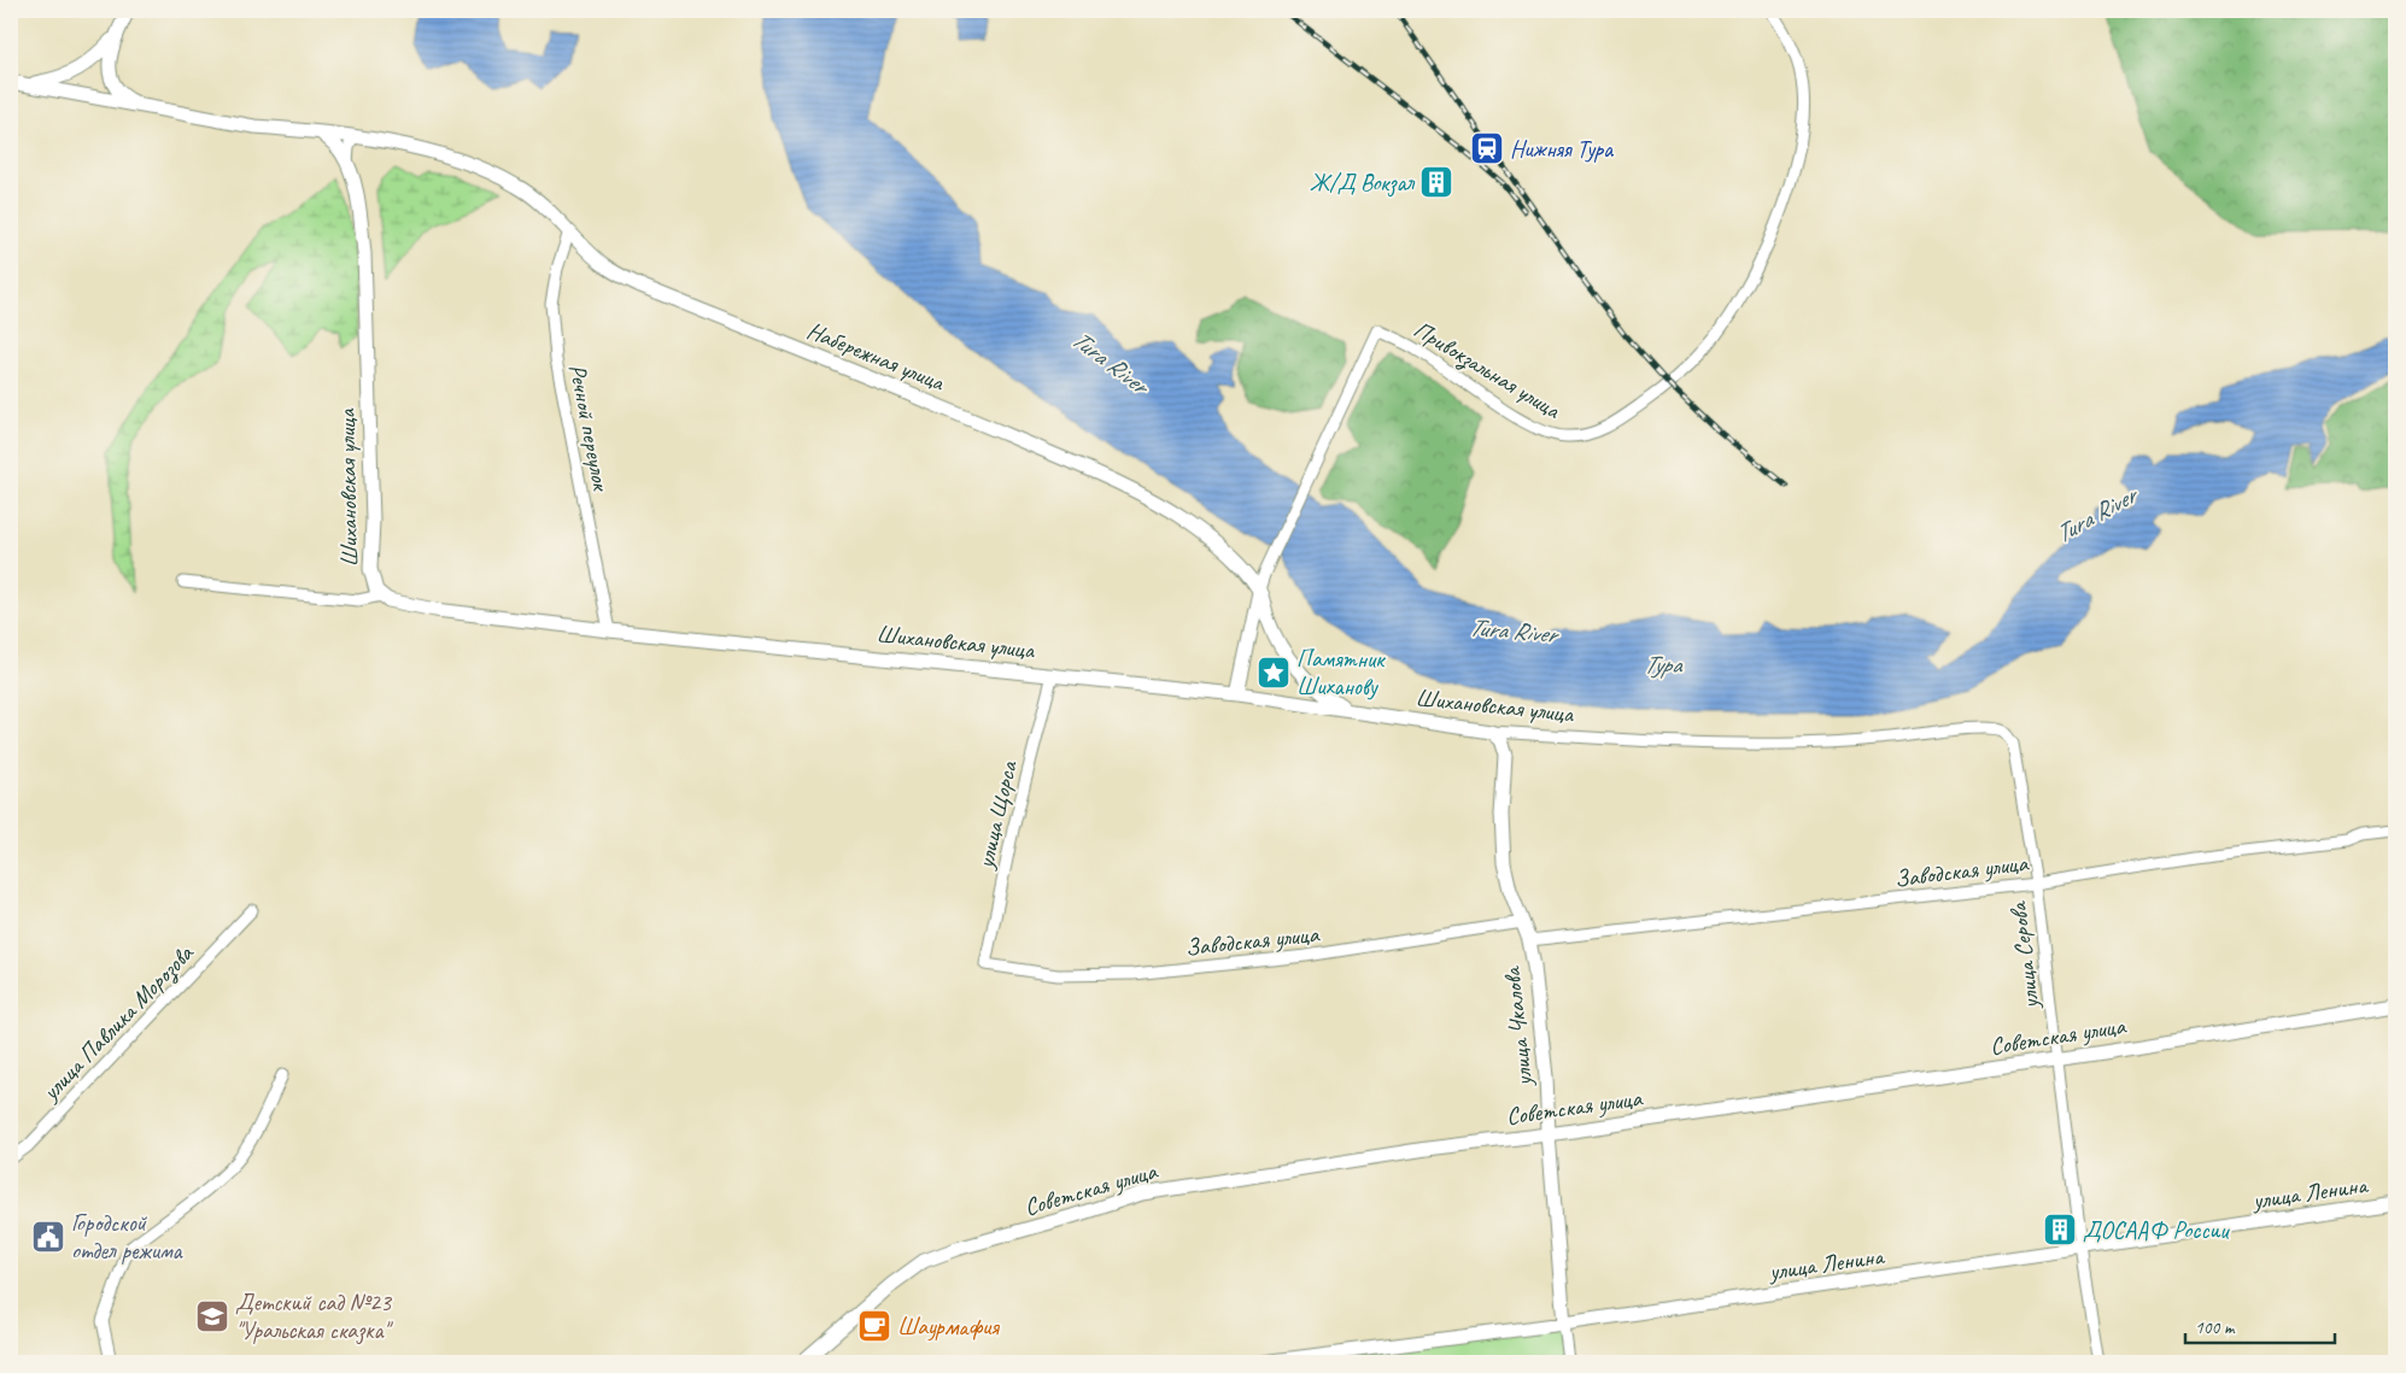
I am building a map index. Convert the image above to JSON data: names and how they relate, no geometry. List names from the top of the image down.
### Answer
{
  "streets": {
    "main road": [
      "Набережная улица",
      "Шихановская улица",
      "улица Чкалова",
      "Советская улица",
      "улица Ленина"
    ],
    "street": [
      "Привокзальная улица",
      "Речной переулок",
      "улица Щорса",
      "Заводская улица",
      "улица Серова",
      "улица Павлика Морозова"
    ]
  },
  "crossings": [
    ["Набережная улица", "Привокзальная улица"],
    ["Набережная улица", "Речной переулок"],
    ["Набережная улица", "Шихановская улица"],
    ["Речной переулок", "Шихановская улица"],
    ["Шихановская улица", "улица Щорса"],
    ["Шихановская улица", "улица Серова"],
    ["Шихановская улица", "улица Чкалова"],
    ["улица Щорса", "Заводская улица"],
    ["Заводская улица", "улица Серова"],
    ["Заводская улица", "улица Чкалова"],
    ["улица Серова", "Советская улица"],
    ["улица Серова", "улица Ленина"],
    ["улица Чкалова", "Советская улица"],
    ["улица Чкалова", "улица Ленина"]
  ],
  "water": ["Tura River", "Тура"],
  "places": {
    "station": ["Нижняя Тура"],
    "building": ["Ж/Д Вокзал", "ДОСААФ России"],
    "place": ["Памятник Шиханову"],
    "public building": ["Городской отдел режима"],
    "school or university": ["Детский сад №23 \"Уральская сказка\""],
    "cafe": ["Шаурмафия"]
  },
  "scale_bar": "100 m"
}
